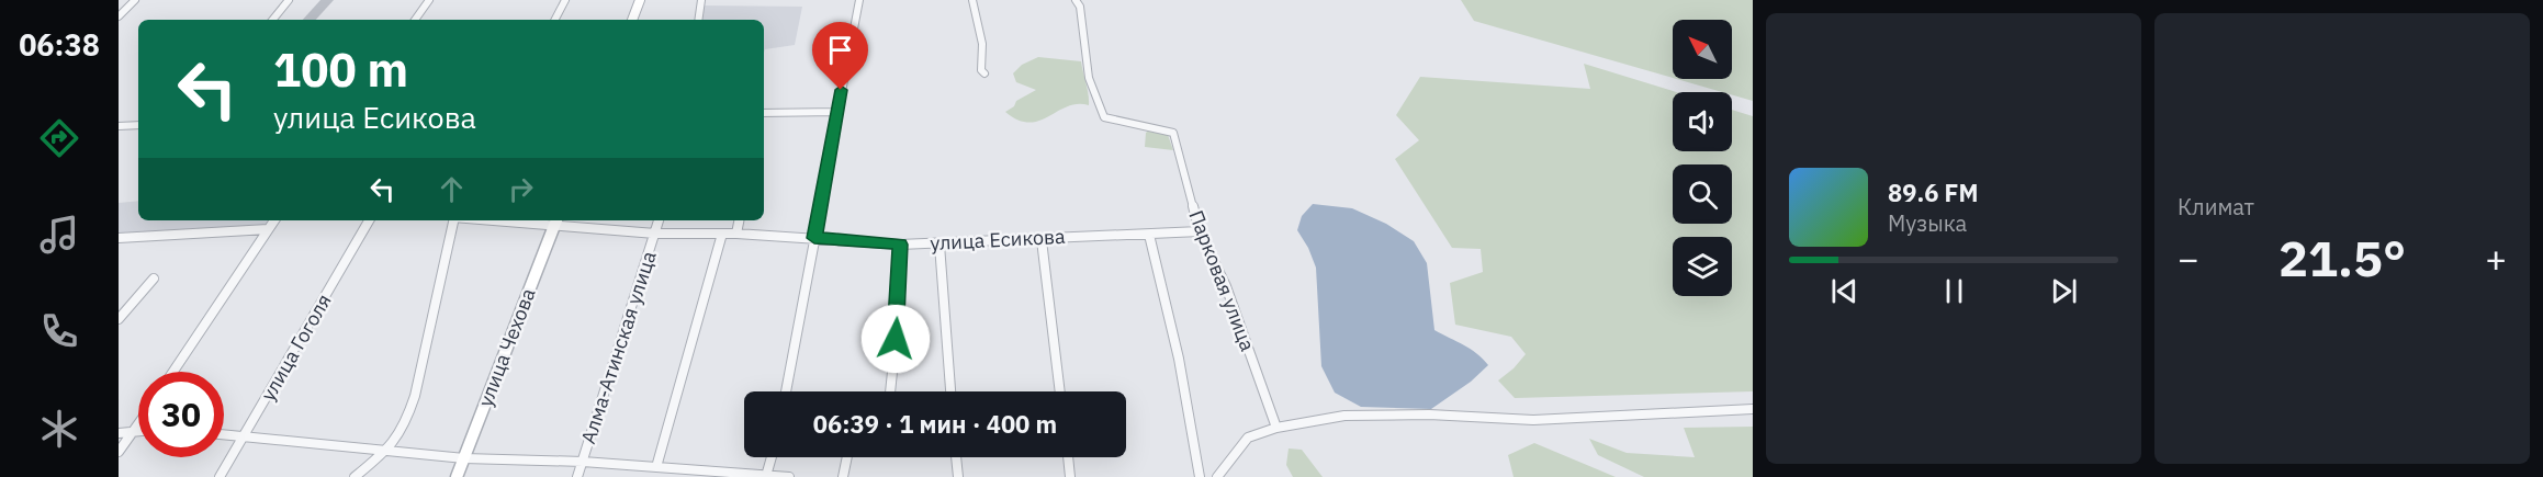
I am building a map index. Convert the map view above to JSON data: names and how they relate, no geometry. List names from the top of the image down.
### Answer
{
  "streets": {
    "street": [
      "улица Есикова",
      "Парковая улица",
      "улица Гоголя",
      "улица Чехова",
      "Алма-Атинская улица"
    ]
  },
  "crossings": [
    ["улица Есикова", "Парковая улица"],
    ["улица Есикова", "улица Чехова"],
    ["улица Есикова", "Алма-Атинская улица"]
  ],
  "north": "top left",
  "page": {
    "tabs": "06:38",
    "tile": "Климат",
    "turn": ["100 m", "улица Есикова"],
    "song": ["89.6 FM", "Музыка"],
    "heat": ["−", "21.5°", "+"],
    "limit": "30",
    "trip": "06:39 · 1 мин · 400 m"
  }
}
